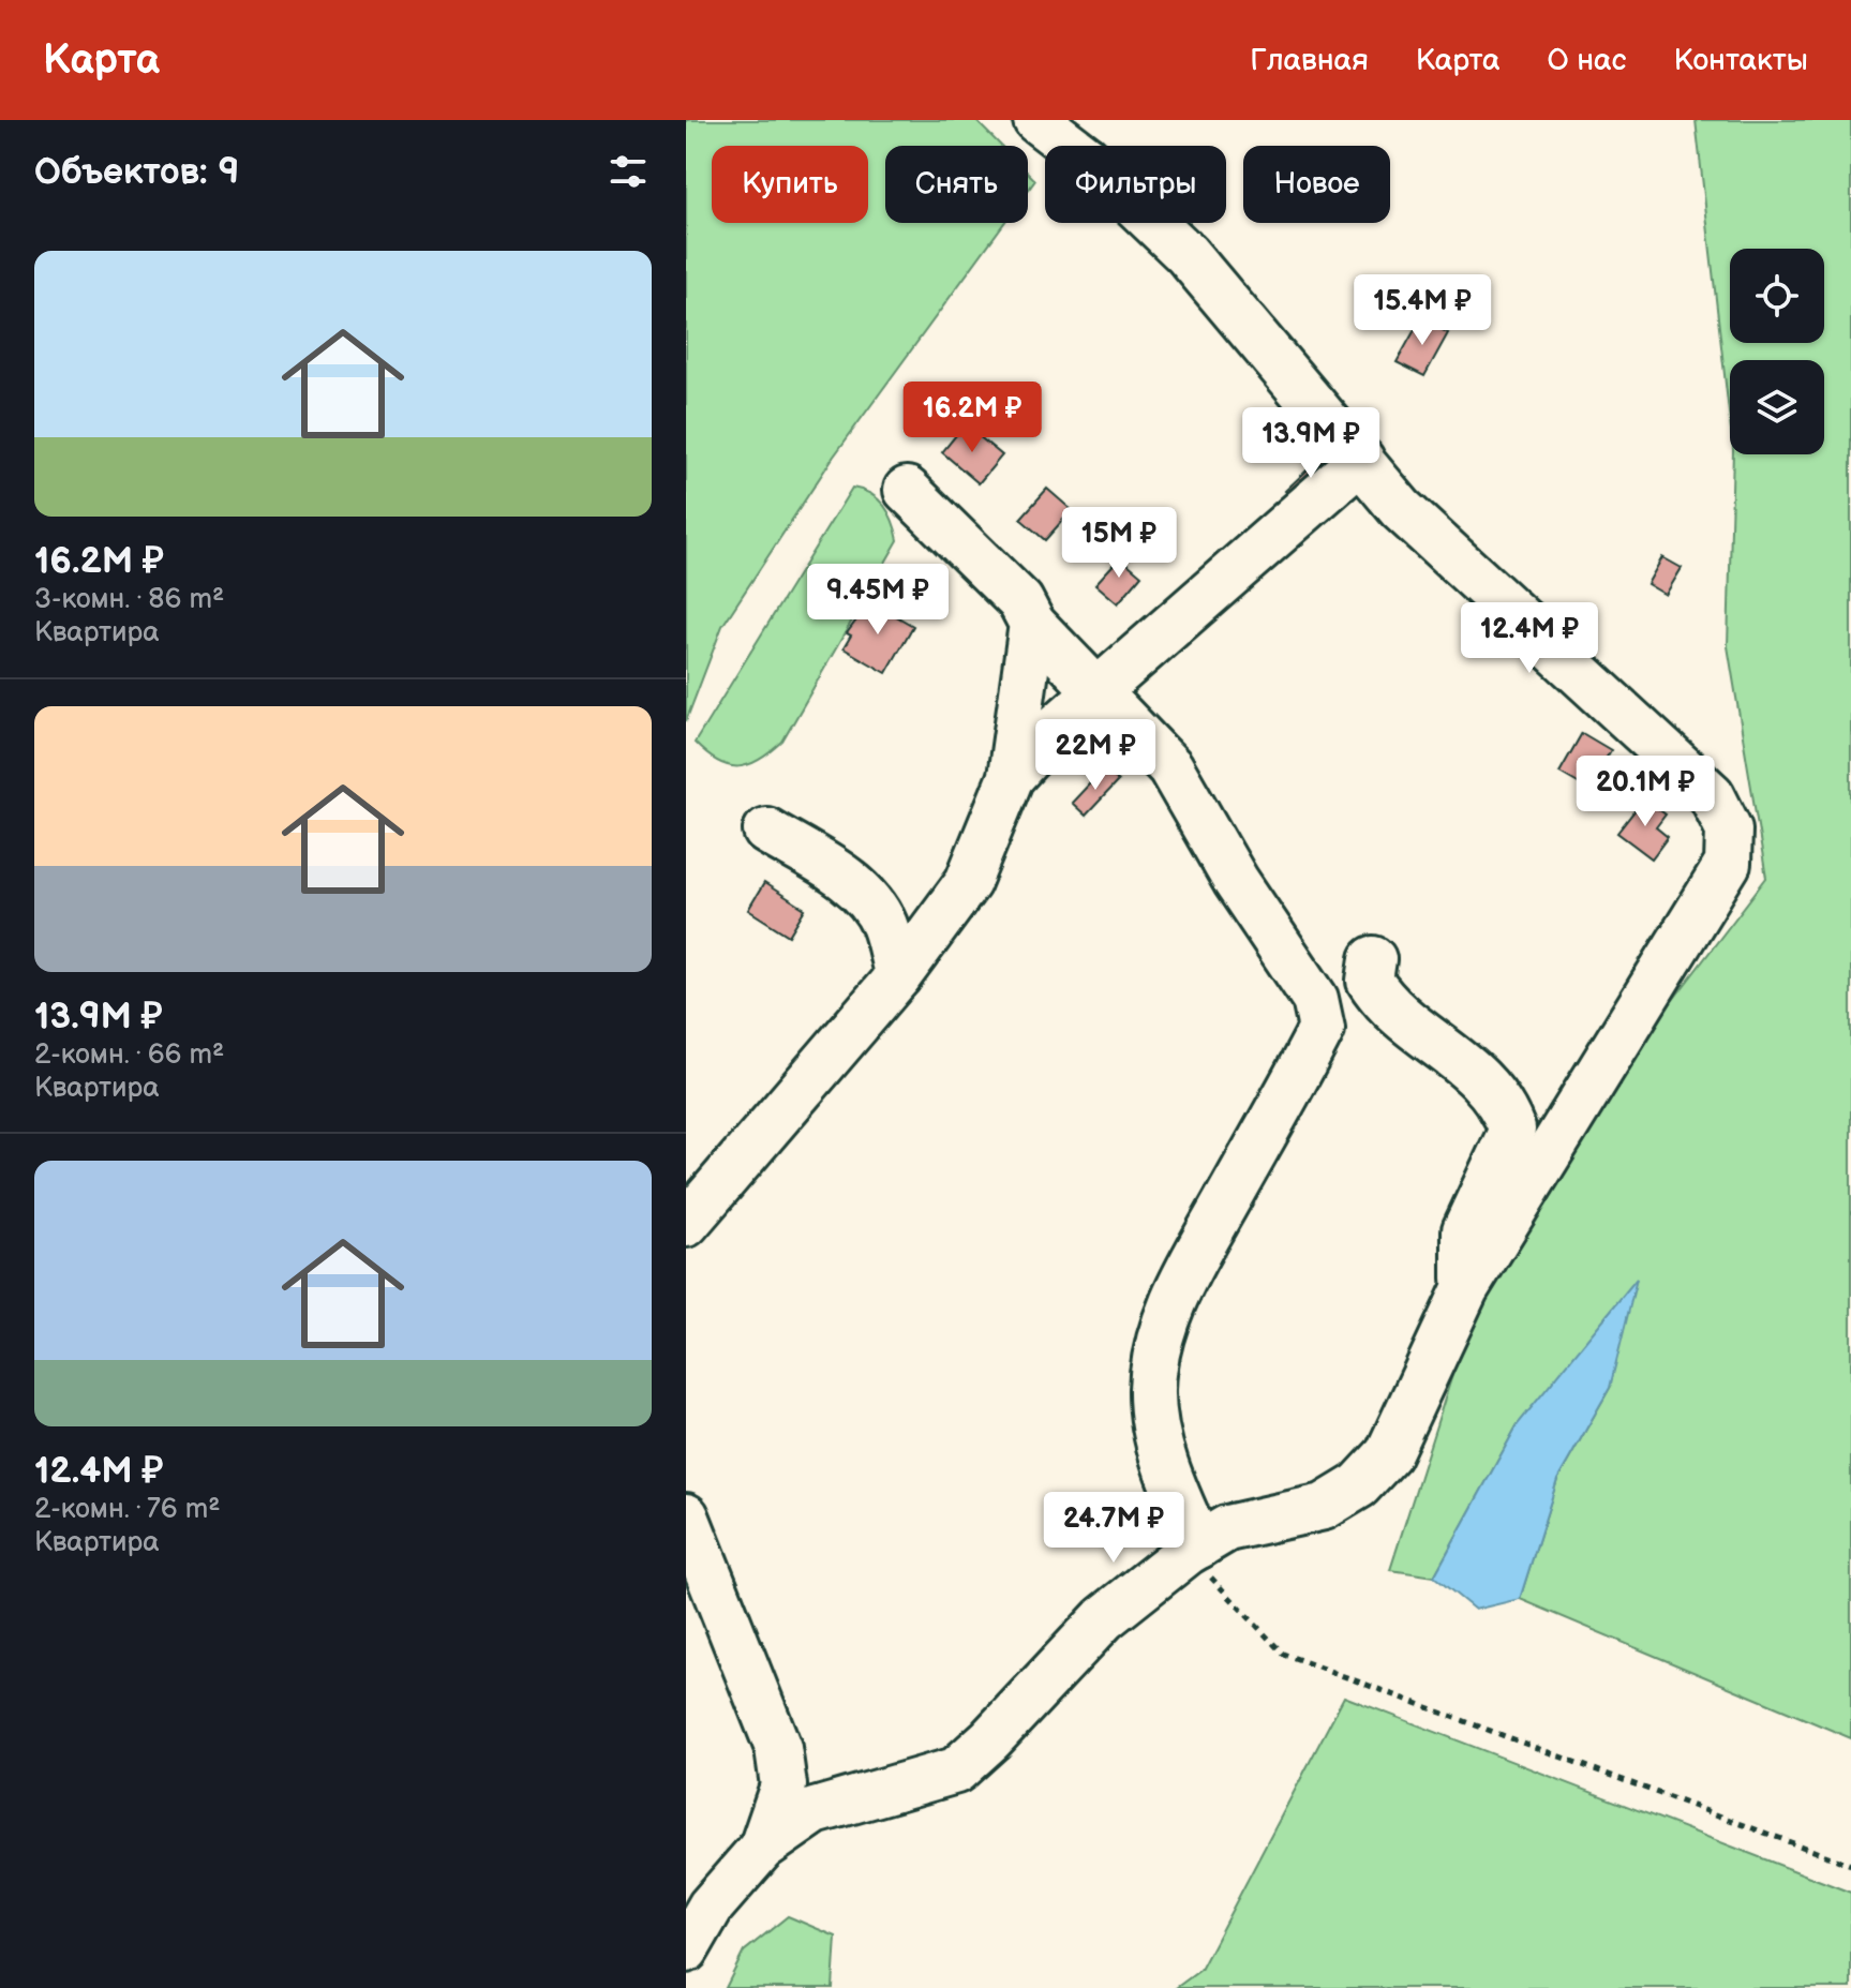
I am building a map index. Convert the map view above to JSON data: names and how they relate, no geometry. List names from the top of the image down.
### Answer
{
  "page": {
    "header": "Карта",
    "nav": [
      "Главная",
      "Карта",
      "О нас",
      "Контакты"
    ],
    "heading": "Объектов: 9",
    "chip": [
      "Купить",
      "Снять",
      "Фильтры",
      "Новое"
    ],
    "list": [
      {
        "name": "16.2M ₽",
        "note": "3-комн. · 86 m² · Квартира"
      },
      {
        "name": "13.9M ₽",
        "note": "2-комн. · 66 m² · Квартира"
      },
      {
        "name": "12.4M ₽",
        "note": "2-комн. · 76 m² · Квартира"
      }
    ],
    "price": [
      "15.4M ₽",
      "16.2M ₽",
      "13.9M ₽",
      "15M ₽",
      "9.45M ₽",
      "12.4M ₽",
      "22M ₽",
      "20.1M ₽",
      "24.7M ₽"
    ]
  }
}
